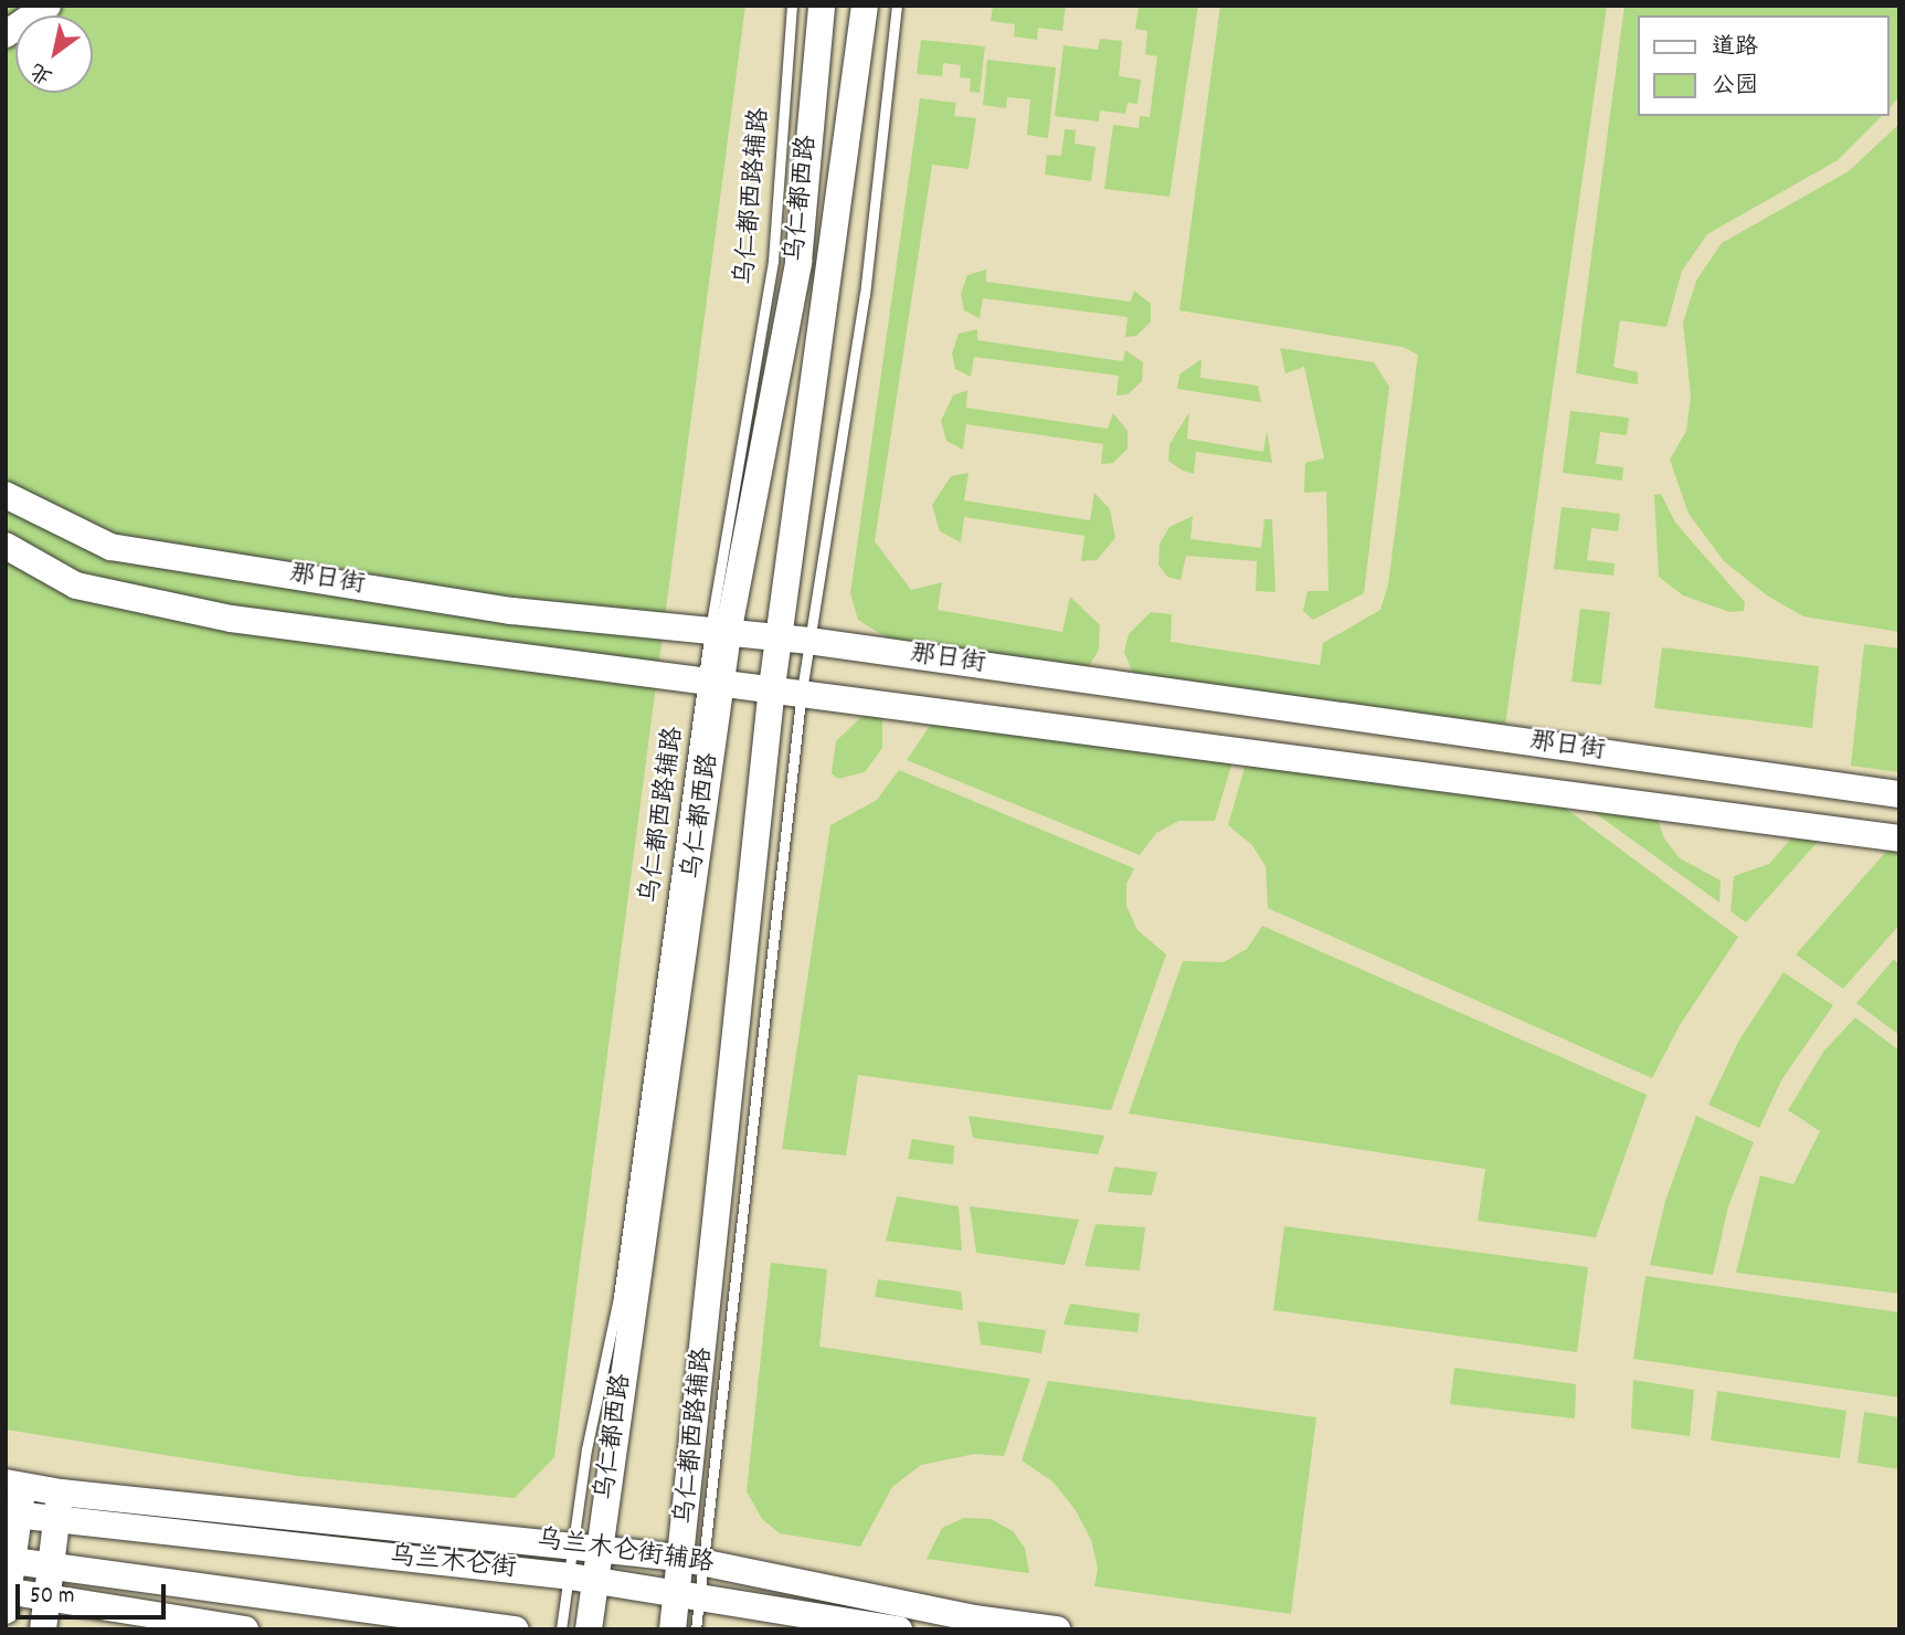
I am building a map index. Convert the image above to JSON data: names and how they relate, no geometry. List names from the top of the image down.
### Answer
{
  "streets": {
    "street": [
      "乌仁都西路",
      "那日街",
      "乌兰木仑街辅路",
      "乌兰木仑街"
    ],
    "lane": ["乌仁都西路辅路"]
  },
  "crossings": [
    ["乌仁都西路辅路", "乌仁都西路"],
    ["乌仁都西路辅路", "那日街"],
    ["乌仁都西路辅路", "乌兰木仑街辅路"],
    ["乌仁都西路", "那日街"],
    ["乌仁都西路", "乌兰木仑街辅路"],
    ["乌仁都西路", "乌兰木仑街"]
  ],
  "legend": ["道路", "公园"],
  "scale_bar": "50 m",
  "north": "bottom left"
}
